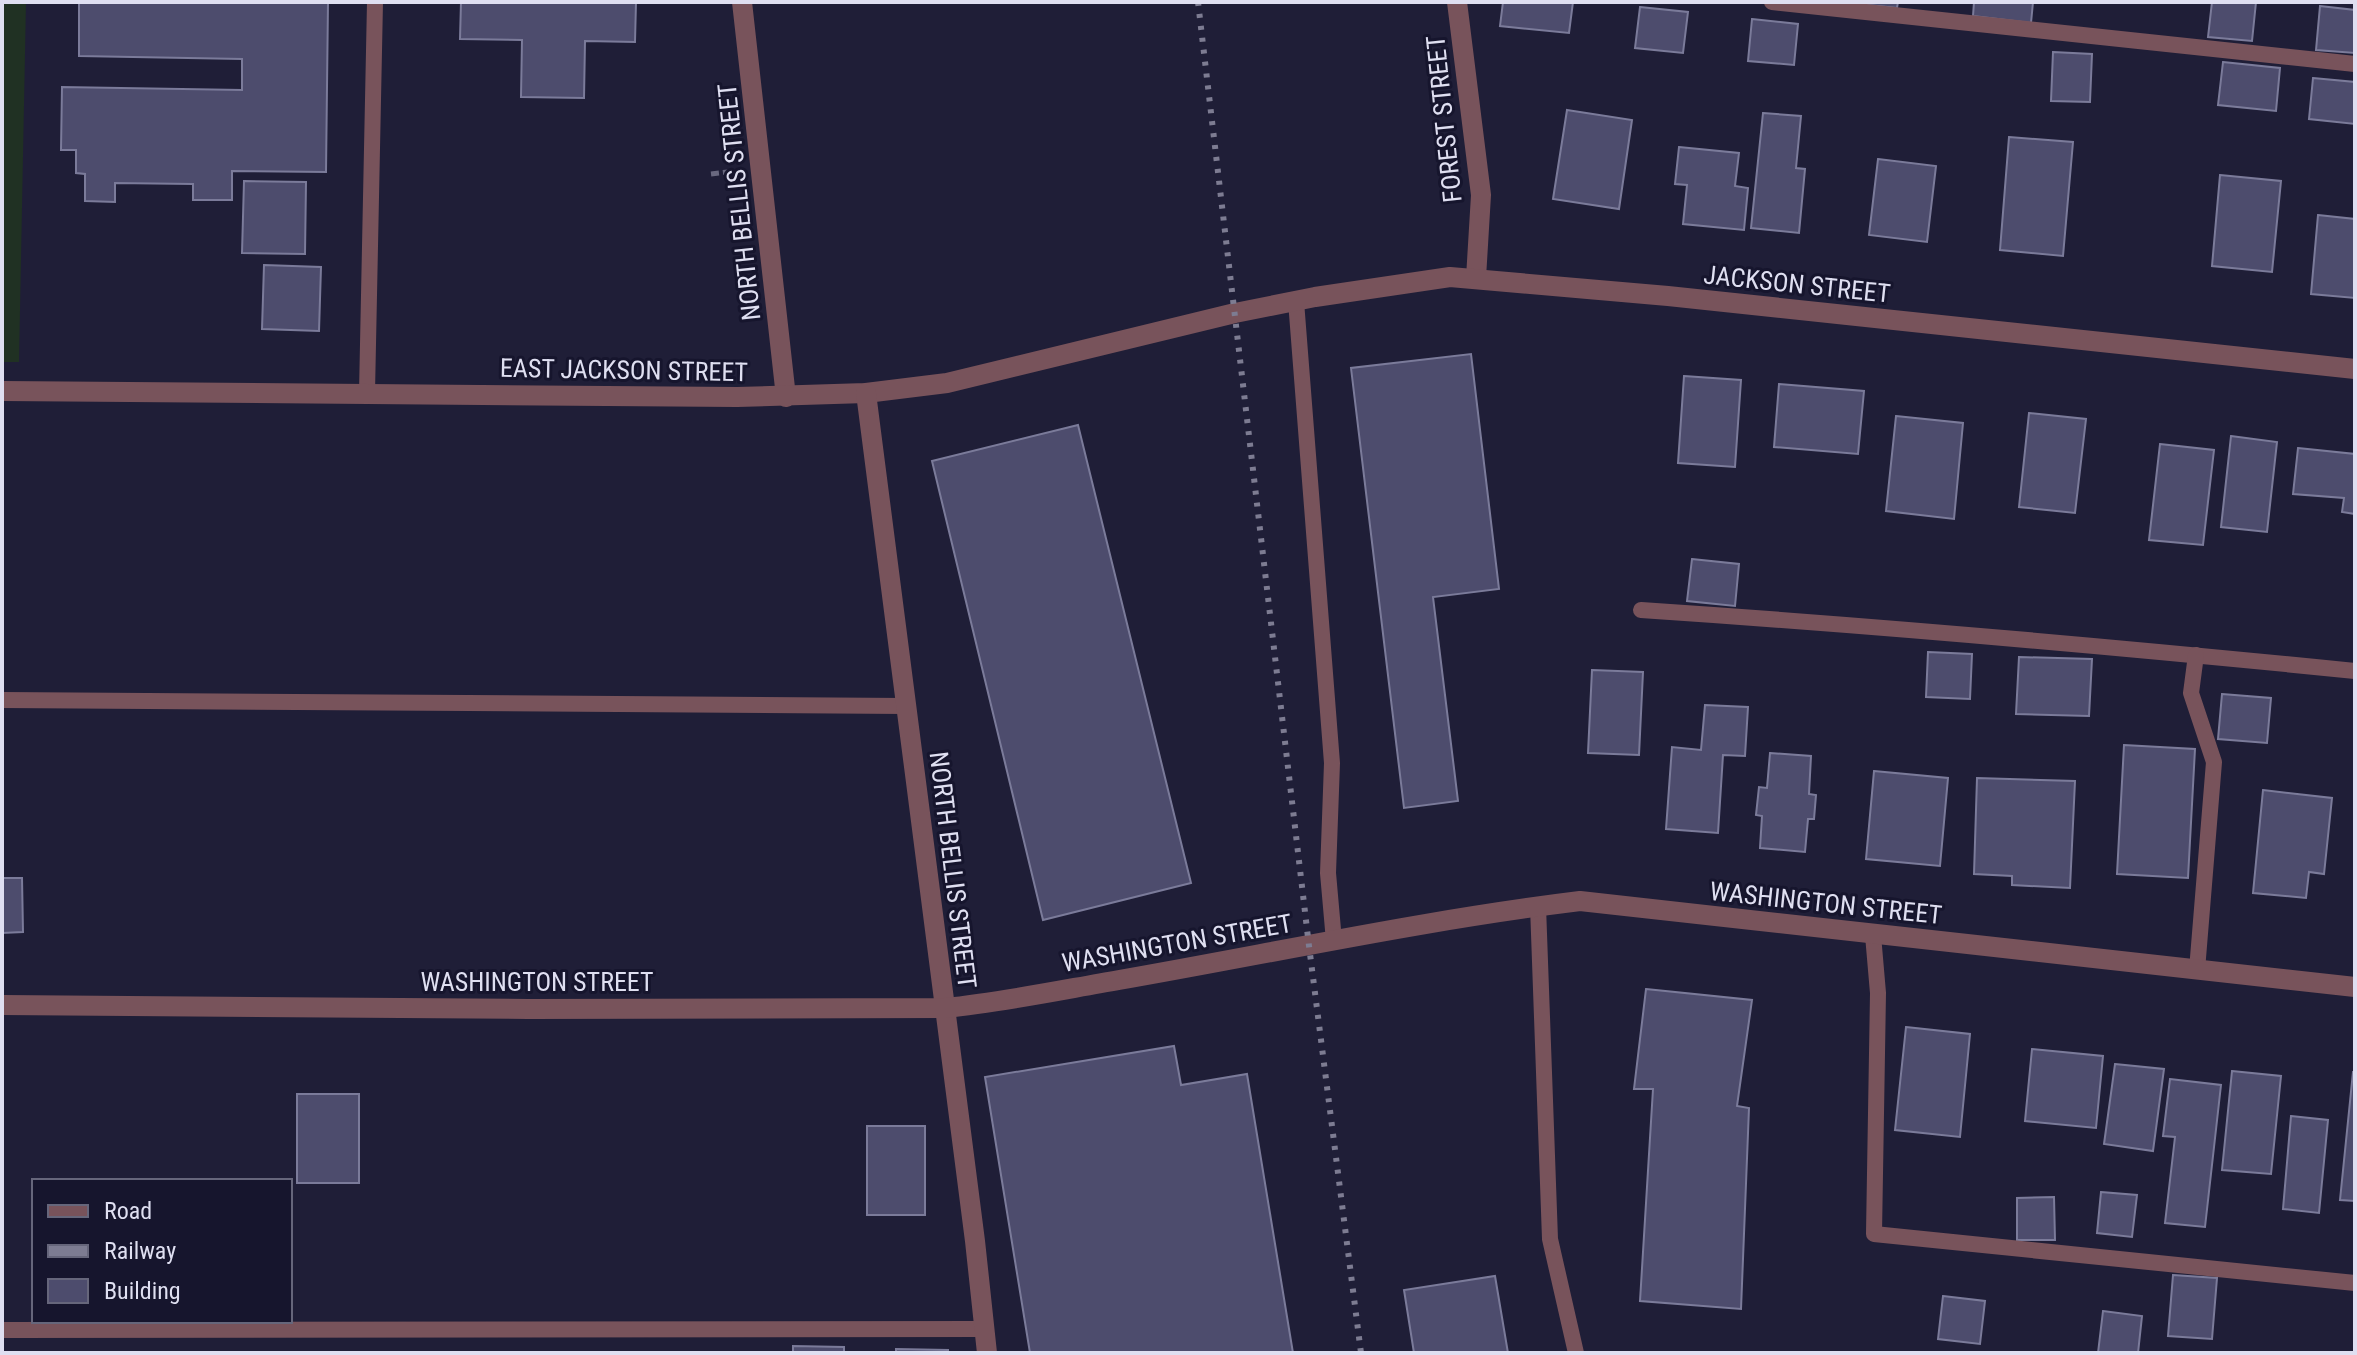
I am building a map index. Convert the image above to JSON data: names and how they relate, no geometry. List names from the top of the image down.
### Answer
{
  "streets": {
    "street": [
      "FOREST STREET",
      "NORTH BELLIS STREET",
      "JACKSON STREET",
      "EAST JACKSON STREET",
      "WASHINGTON STREET"
    ]
  },
  "crossings": [
    ["FOREST STREET", "JACKSON STREET"],
    ["NORTH BELLIS STREET", "EAST JACKSON STREET"],
    ["NORTH BELLIS STREET", "WASHINGTON STREET"],
    ["JACKSON STREET", "EAST JACKSON STREET"]
  ],
  "legend": ["Road", "Railway", "Building"]
}
